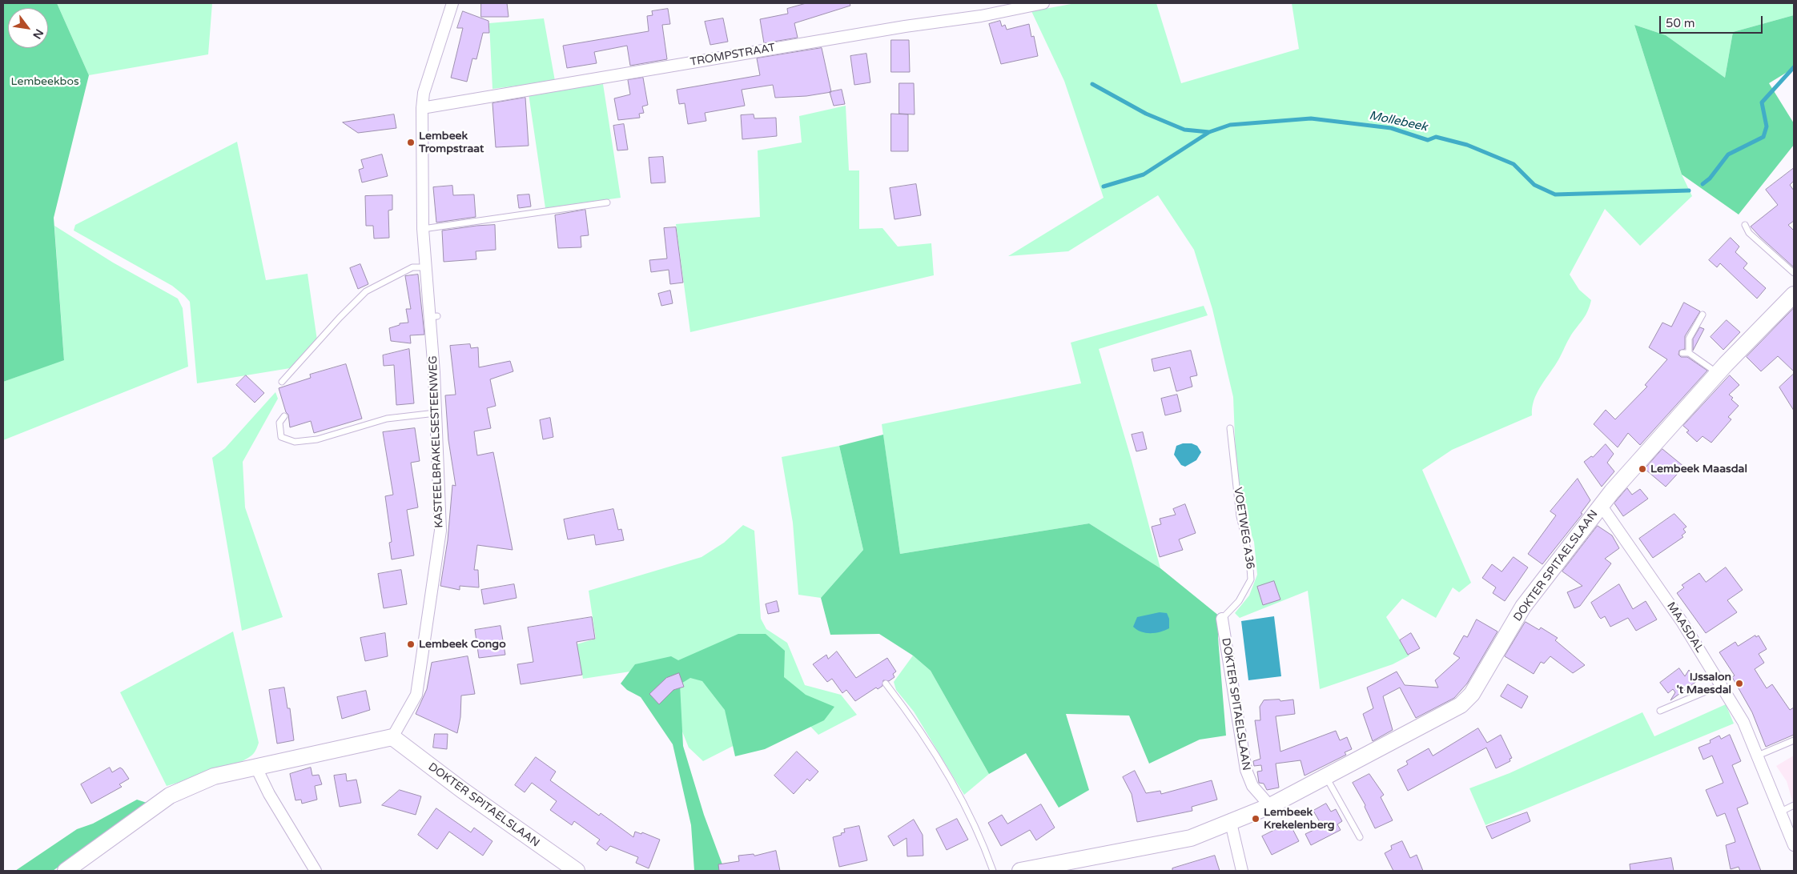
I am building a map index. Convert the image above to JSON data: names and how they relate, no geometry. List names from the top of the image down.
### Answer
{
  "streets": {
    "street": [
      "TROMPSTRAAT",
      "KASTEELBRAKELSESTEENWEG",
      "DOKTER SPITAELSLAAN",
      "MAASDAL"
    ],
    "lane": ["VOETWEG A36"]
  },
  "crossings": [
    ["TROMPSTRAAT", "KASTEELBRAKELSESTEENWEG"],
    ["KASTEELBRAKELSESTEENWEG", "DOKTER SPITAELSLAAN"],
    ["VOETWEG A36", "DOKTER SPITAELSLAAN"],
    ["DOKTER SPITAELSLAAN", "MAASDAL"]
  ],
  "water": ["Mollebeek"],
  "parks": ["Lembeekbos"],
  "places": [
    "Lembeek Trompstraat",
    "Lembeek Maasdal",
    "Lembeek Congo",
    "IJssalon 't Maesdal",
    "Lembeek Krekelenberg"
  ],
  "scale_bar": "50 m",
  "north": "bottom right"
}
